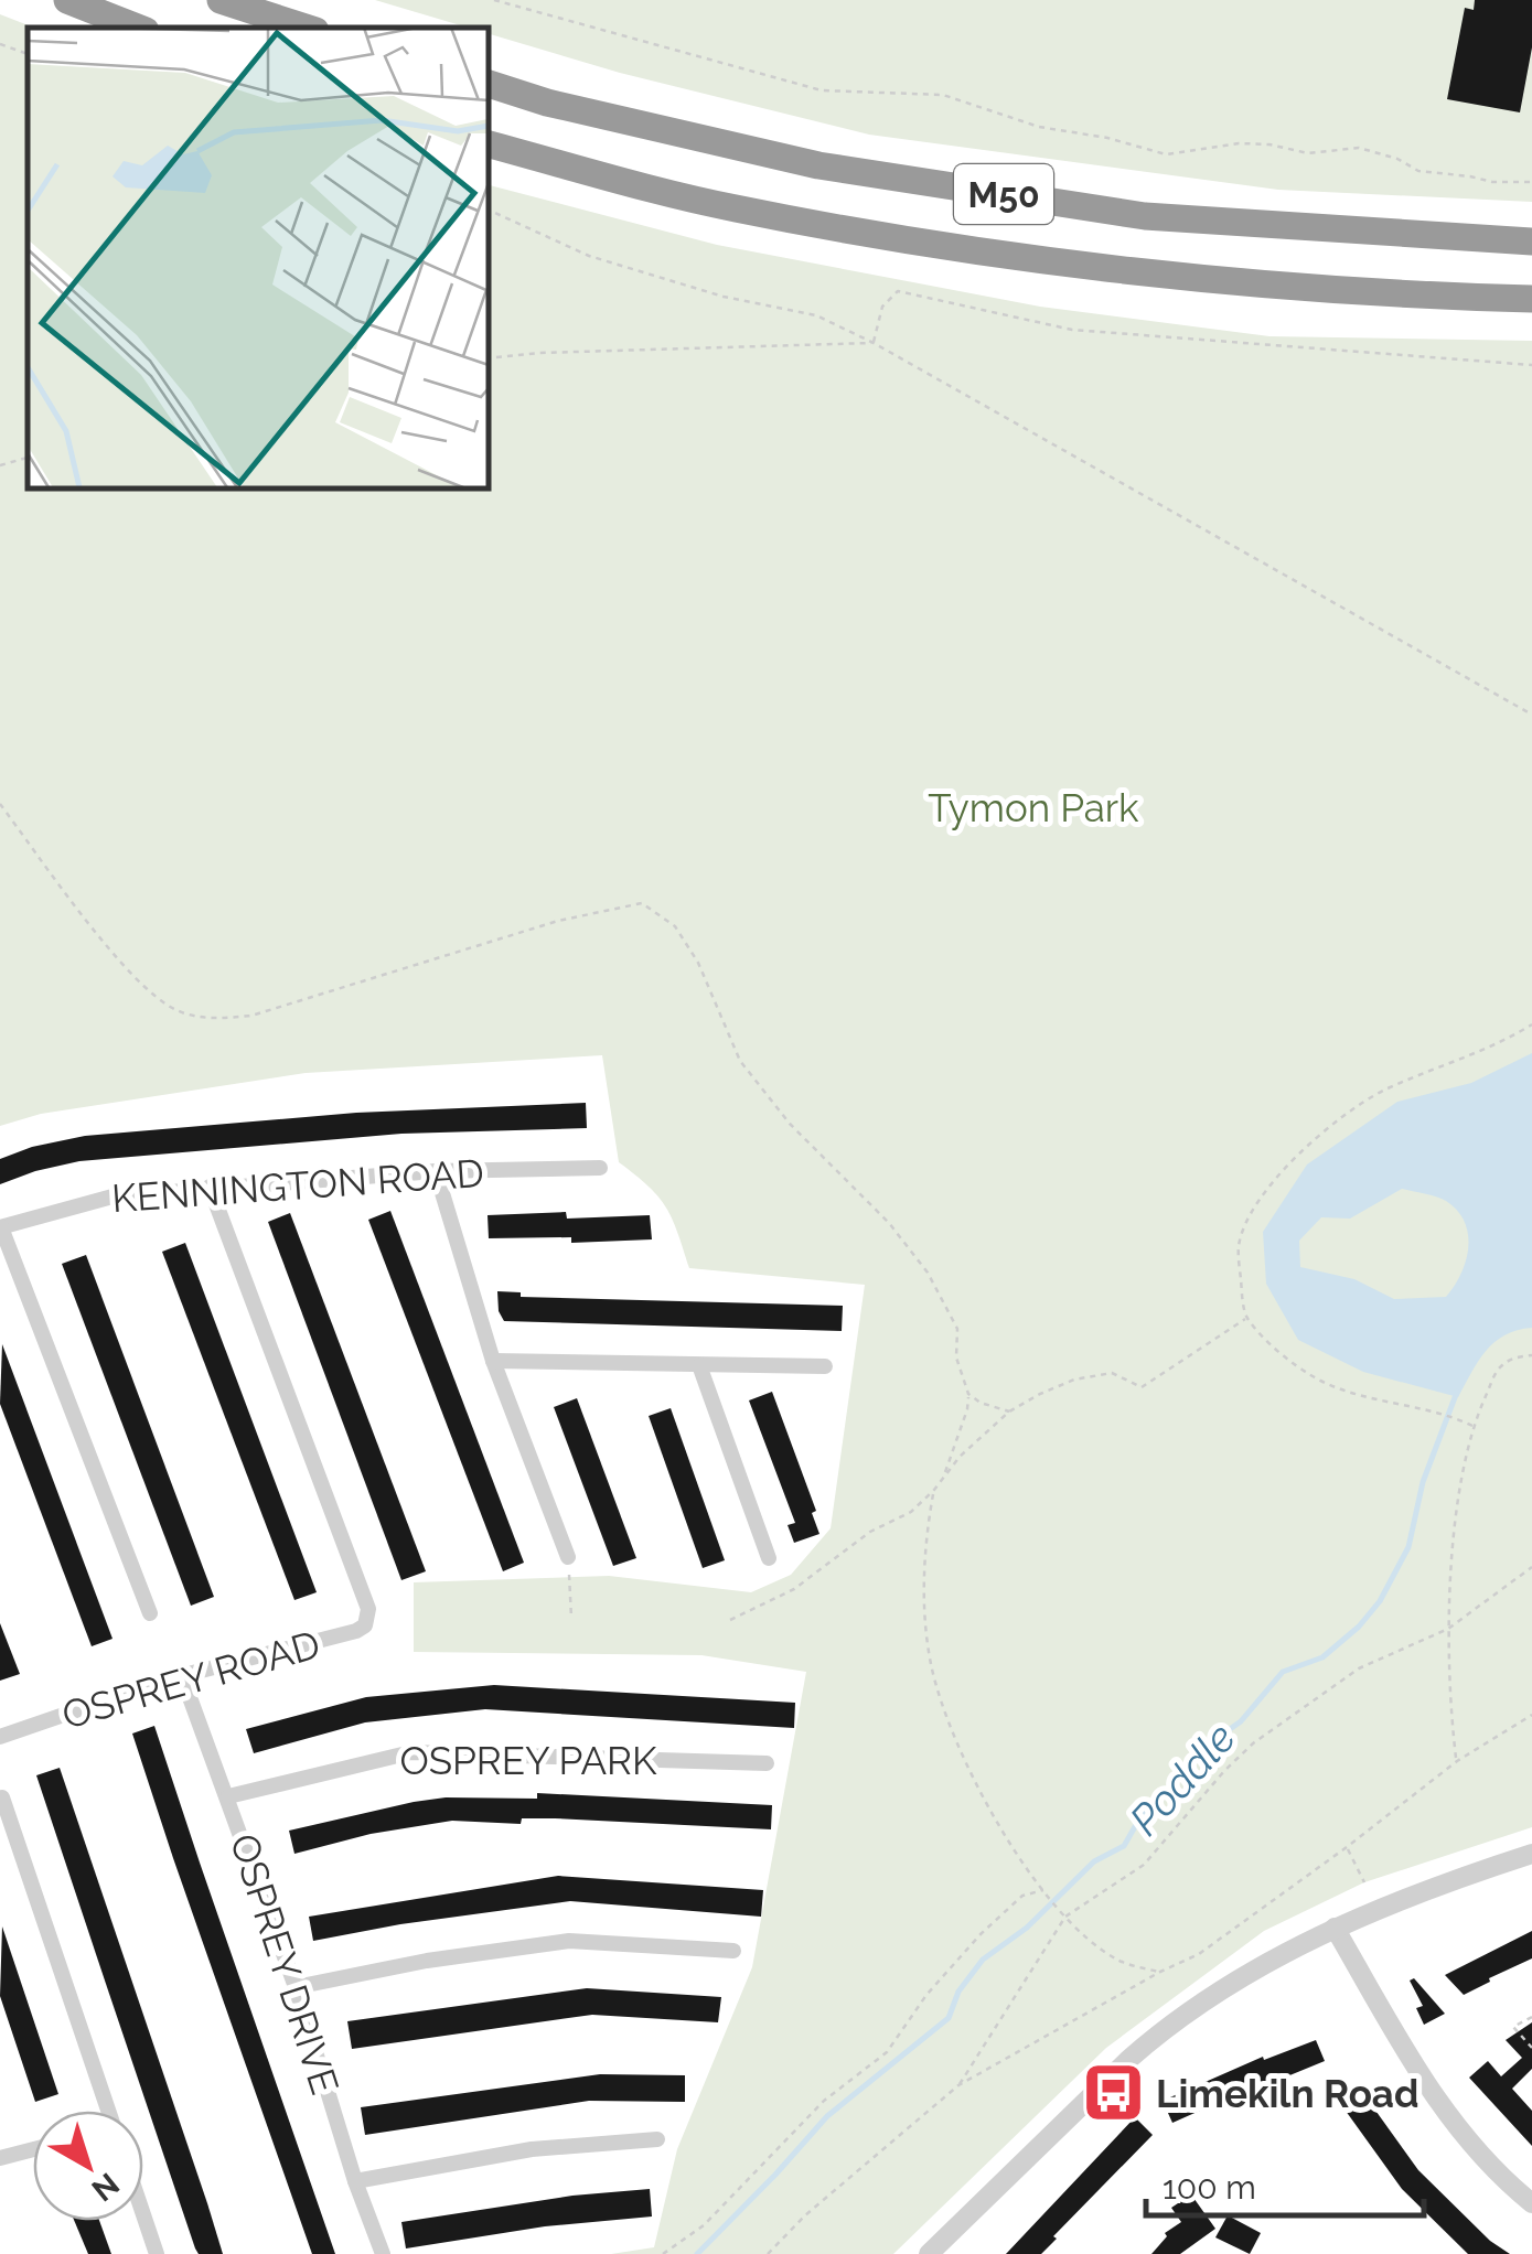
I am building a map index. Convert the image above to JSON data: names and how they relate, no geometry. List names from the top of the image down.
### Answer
{
  "streets": {
    "highway": ["M50"],
    "street": [
      "KENNINGTON ROAD",
      "OSPREY ROAD",
      "OSPREY PARK",
      "OSPREY DRIVE"
    ]
  },
  "crossings": [
    ["KENNINGTON ROAD", "OSPREY ROAD"],
    ["OSPREY ROAD", "OSPREY DRIVE"],
    ["OSPREY PARK", "OSPREY DRIVE"]
  ],
  "water": ["Poddle"],
  "parks": ["Tymon Park"],
  "places": {
    "bus stop": ["Limekiln Road"]
  },
  "scale_bar": "100 m",
  "north": "bottom right"
}
